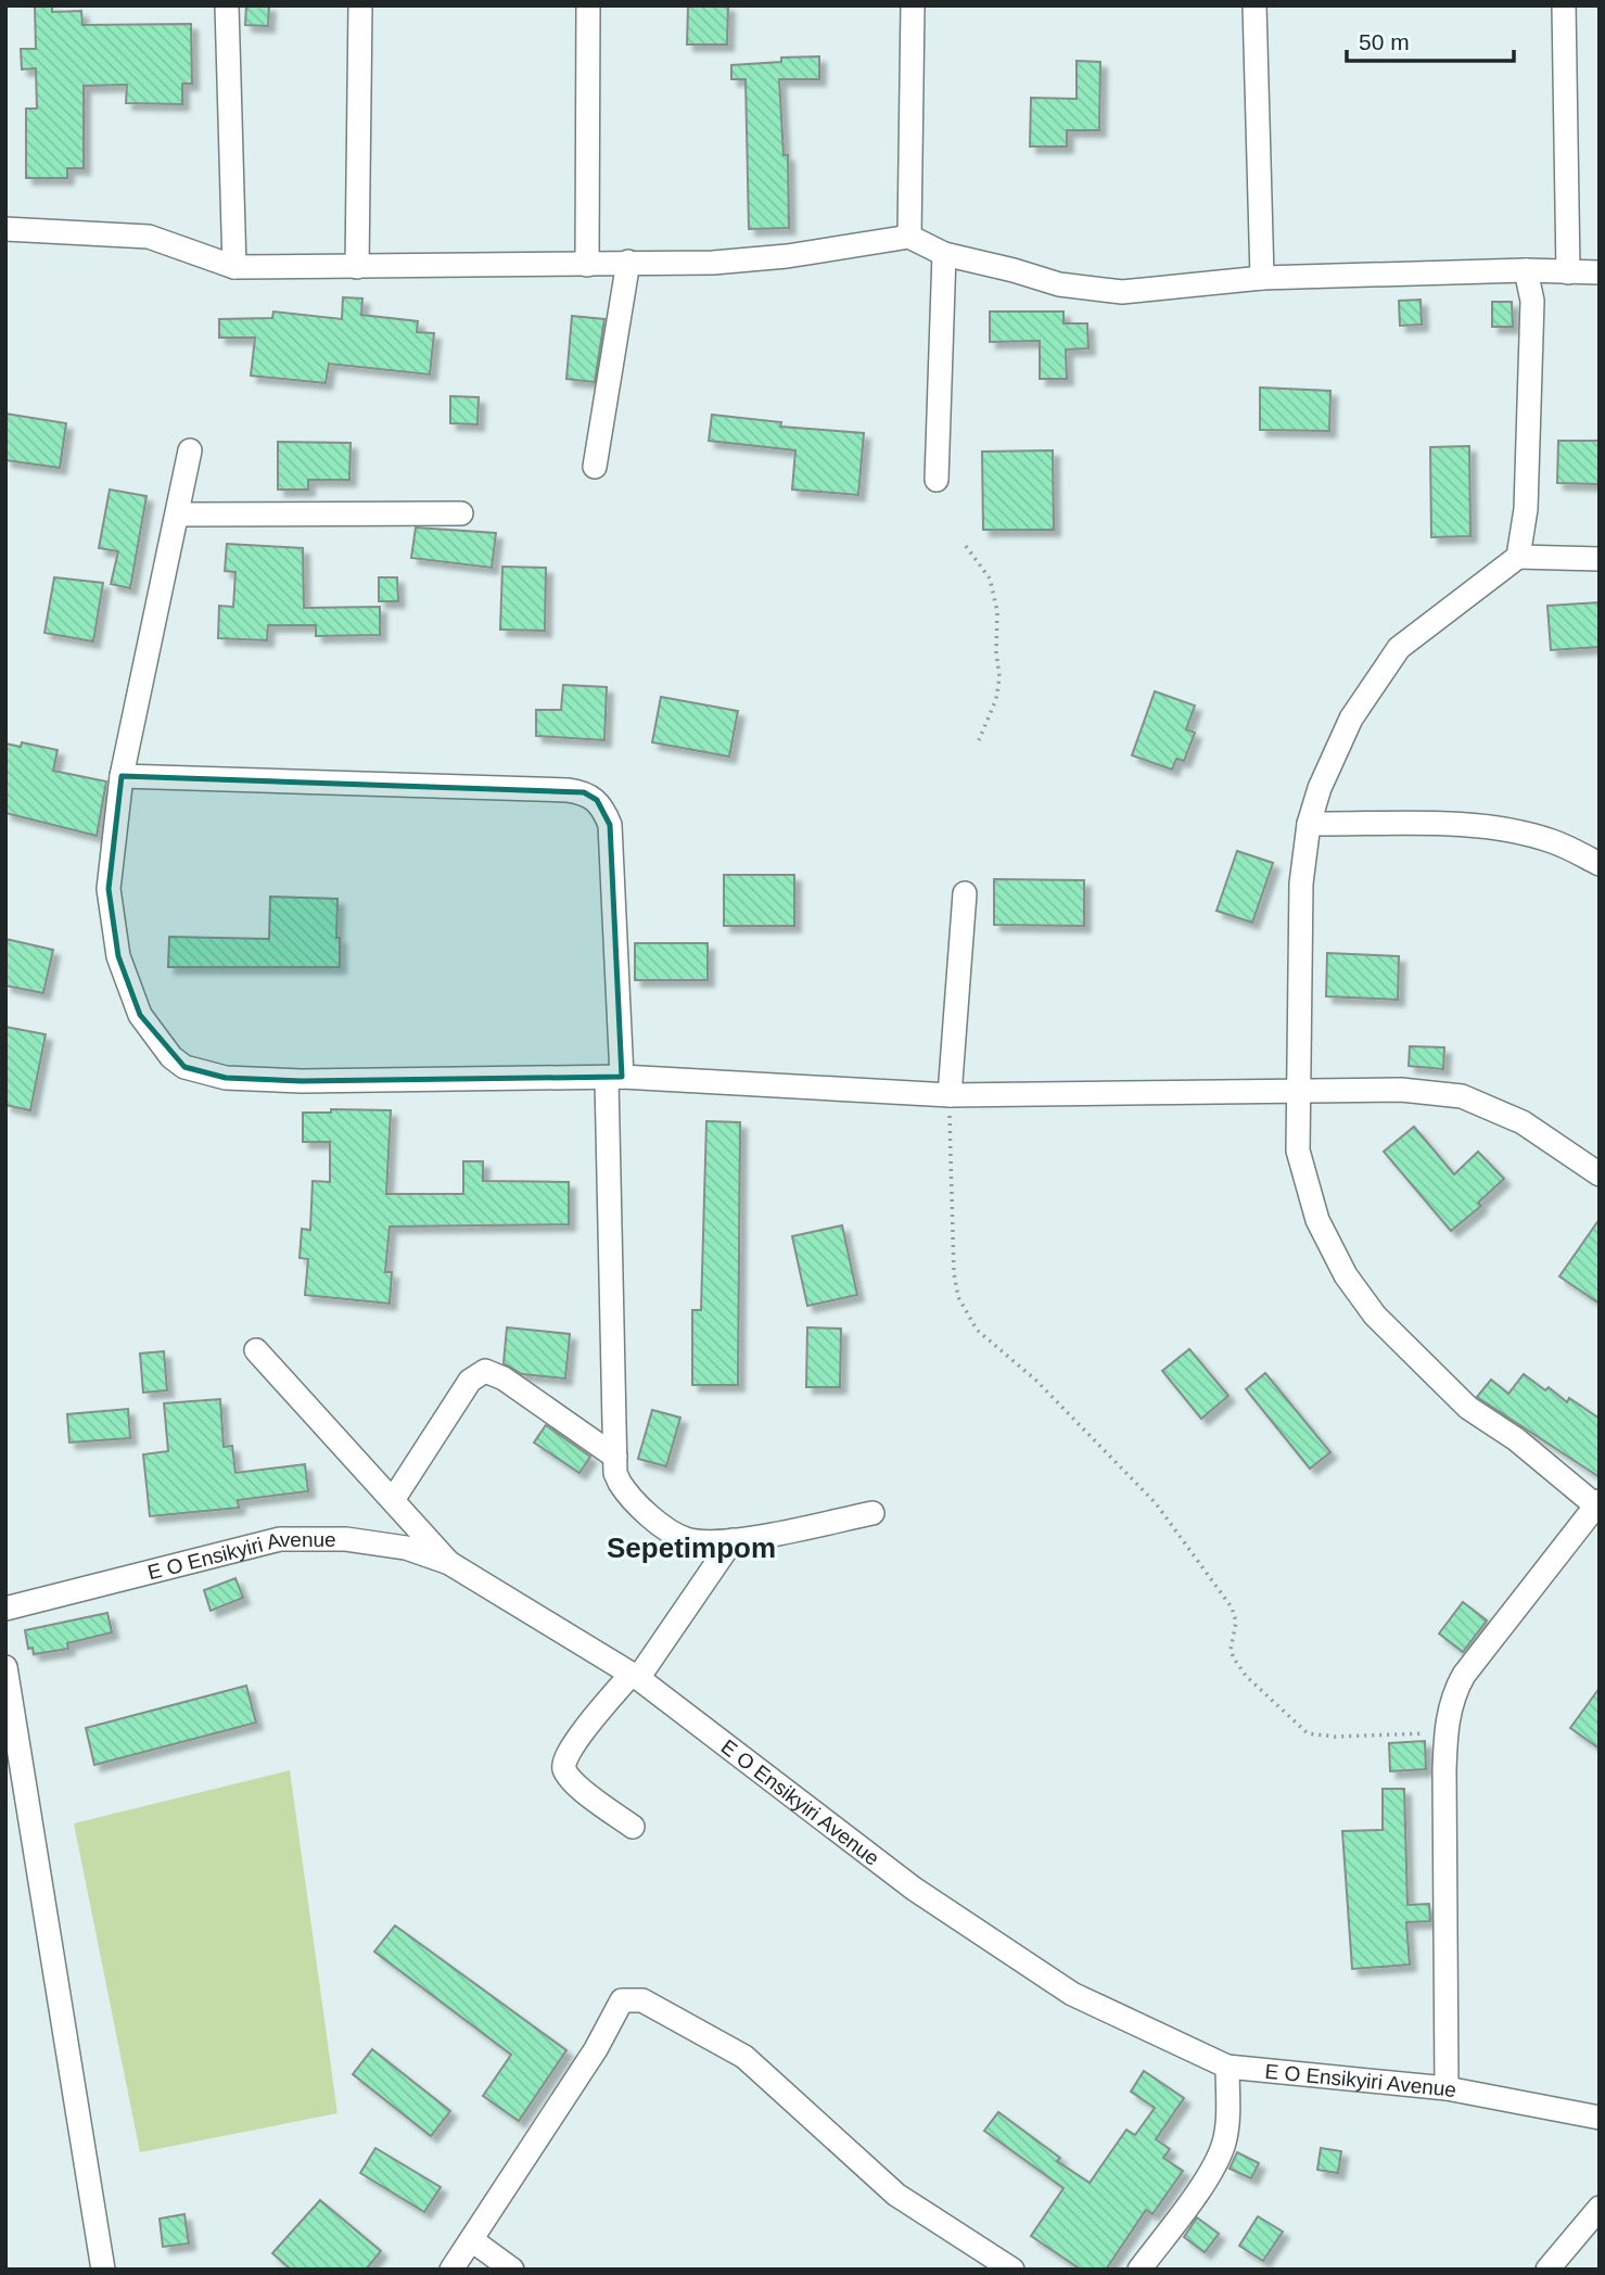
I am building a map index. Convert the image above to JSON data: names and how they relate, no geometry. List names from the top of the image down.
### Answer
{
  "streets": {
    "street": ["E O Ensikyiri Avenue"]
  },
  "districts": ["Sepetimpom"],
  "scale_bar": "50 m"
}
